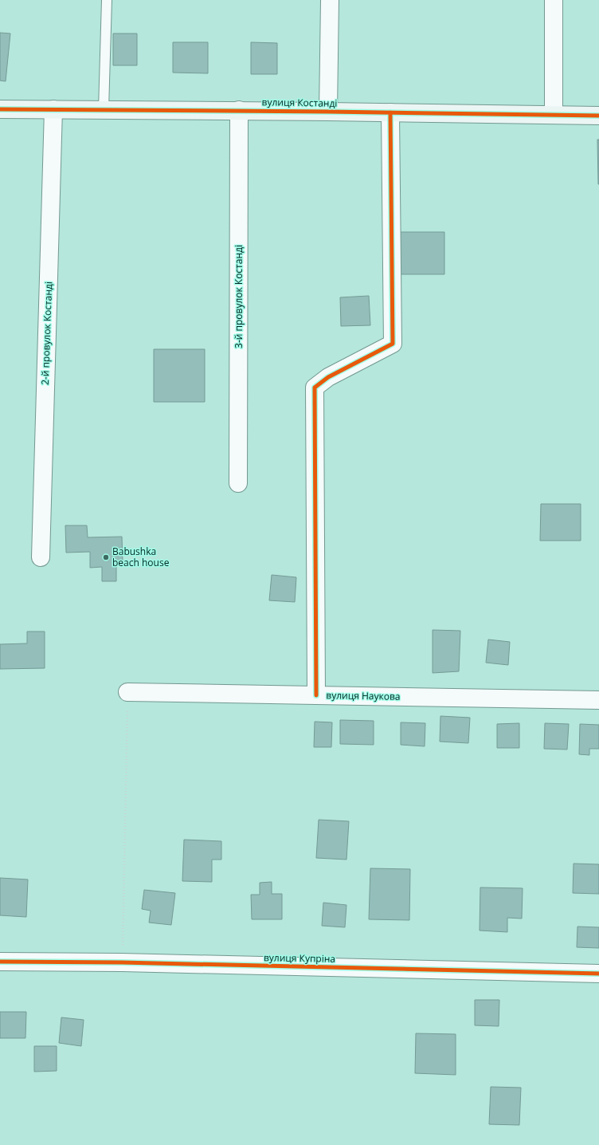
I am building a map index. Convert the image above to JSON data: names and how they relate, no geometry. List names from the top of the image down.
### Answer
{
  "streets": {
    "street": [
      "вулиця Костанді",
      "3-й провулок Костанді",
      "2-й провулок Костанді",
      "вулиця Наукова",
      "вулиця Купріна"
    ]
  },
  "crossings": [
    ["вулиця Костанді", "3-й провулок Костанді"],
    ["вулиця Костанді", "2-й провулок Костанді"]
  ],
  "places": ["Babushka beach house"]
}
